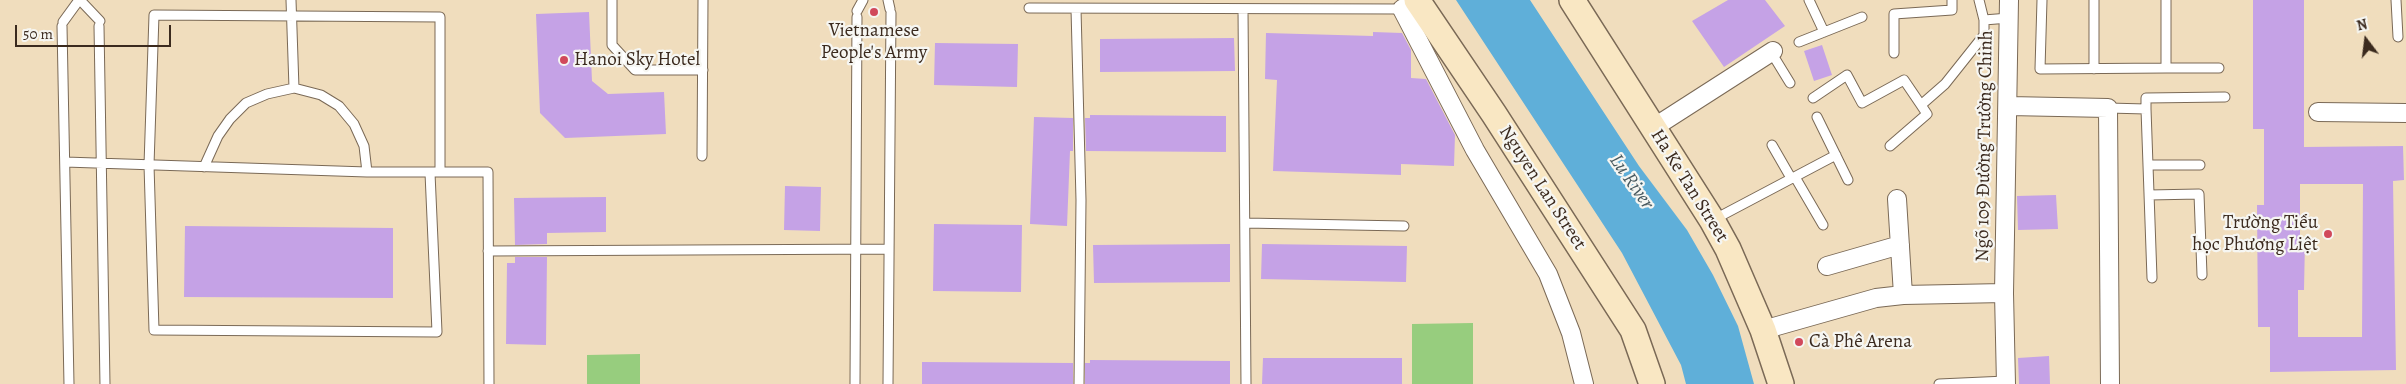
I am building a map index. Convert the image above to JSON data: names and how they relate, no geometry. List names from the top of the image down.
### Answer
{
  "streets": {
    "street": ["Ngõ 109 Đường Trường Chinh", "Ha Ke Tan Street", "Nguyen Lan Street"]
  },
  "water": ["Lu River"],
  "places": [
    "Vietnamese People's Army",
    "Hanoi Sky Hotel",
    "Trường Tiểu học Phương Liệt",
    "Cà Phê Arena"
  ],
  "scale_bar": "50 m",
  "north": "top"
}
